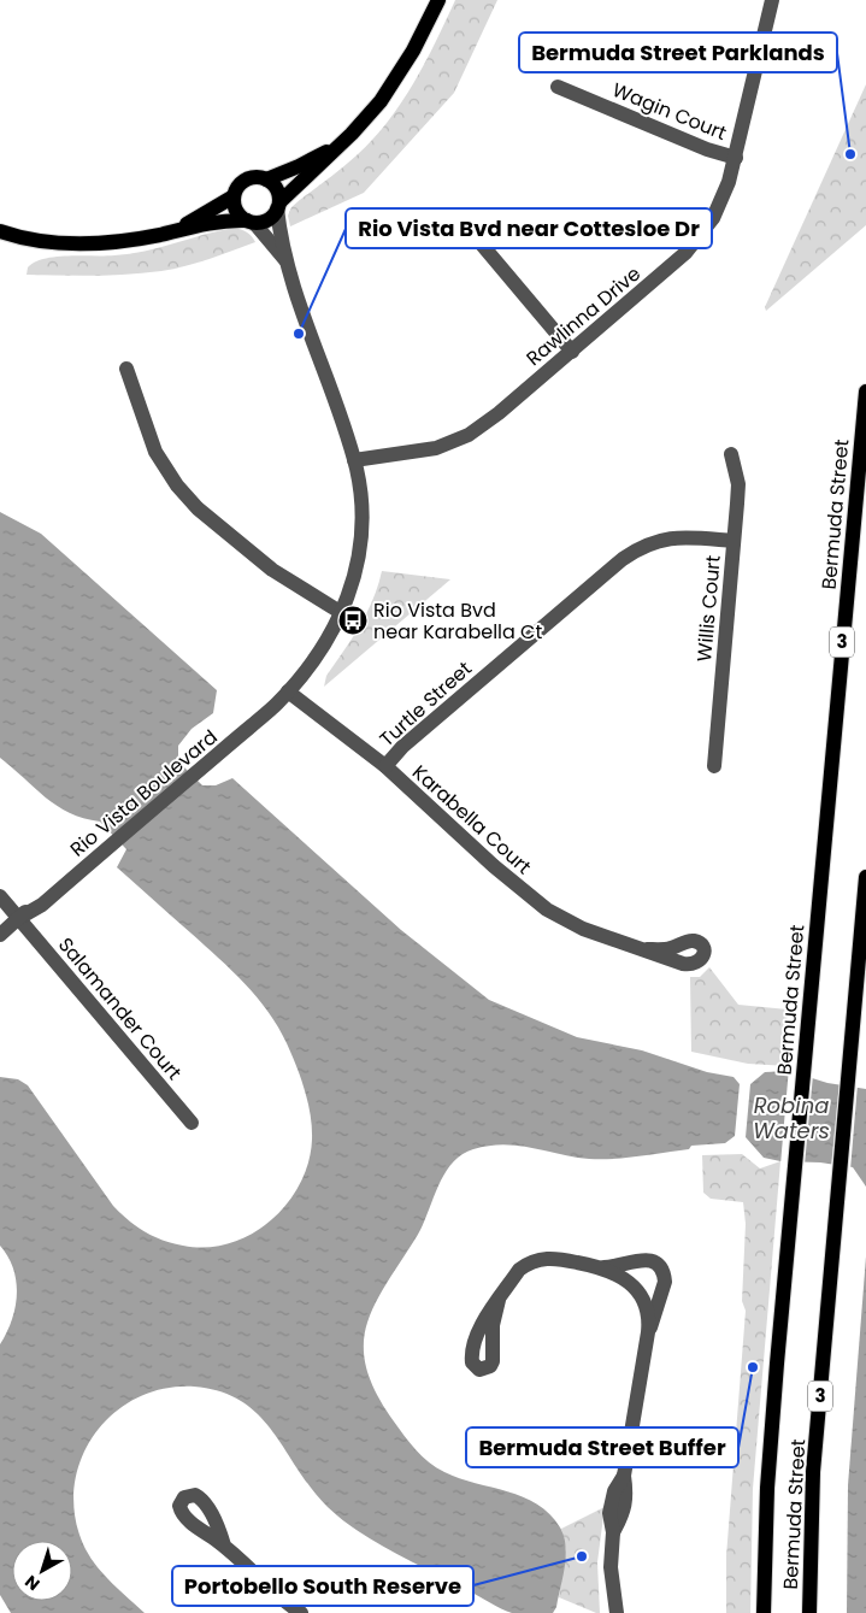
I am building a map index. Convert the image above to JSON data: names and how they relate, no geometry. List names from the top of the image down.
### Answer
{
  "streets": {
    "main road": ["Bermuda Street", "3"],
    "street": [
      "Wagin Court",
      "Rawlinna Drive",
      "Willis Court",
      "Turtle Street",
      "Rio Vista Boulevard",
      "Karabella Court",
      "Salamander Court"
    ]
  },
  "crossings": [
    ["Wagin Court", "Rawlinna Drive"],
    ["Rawlinna Drive", "Rio Vista Boulevard"],
    ["Willis Court", "Turtle Street"],
    ["Turtle Street", "Karabella Court"],
    ["Rio Vista Boulevard", "Karabella Court"],
    ["Rio Vista Boulevard", "Salamander Court"]
  ],
  "water": ["Robina Waters"],
  "places": {
    "other": [
      "Bermuda Street Parklands",
      "Rio Vista Bvd near Cottesloe Dr",
      "Bermuda Street Buffer",
      "Portobello South Reserve"
    ],
    "bus stop": ["Rio Vista Bvd near Karabella Ct"]
  },
  "north": "bottom left"
}
